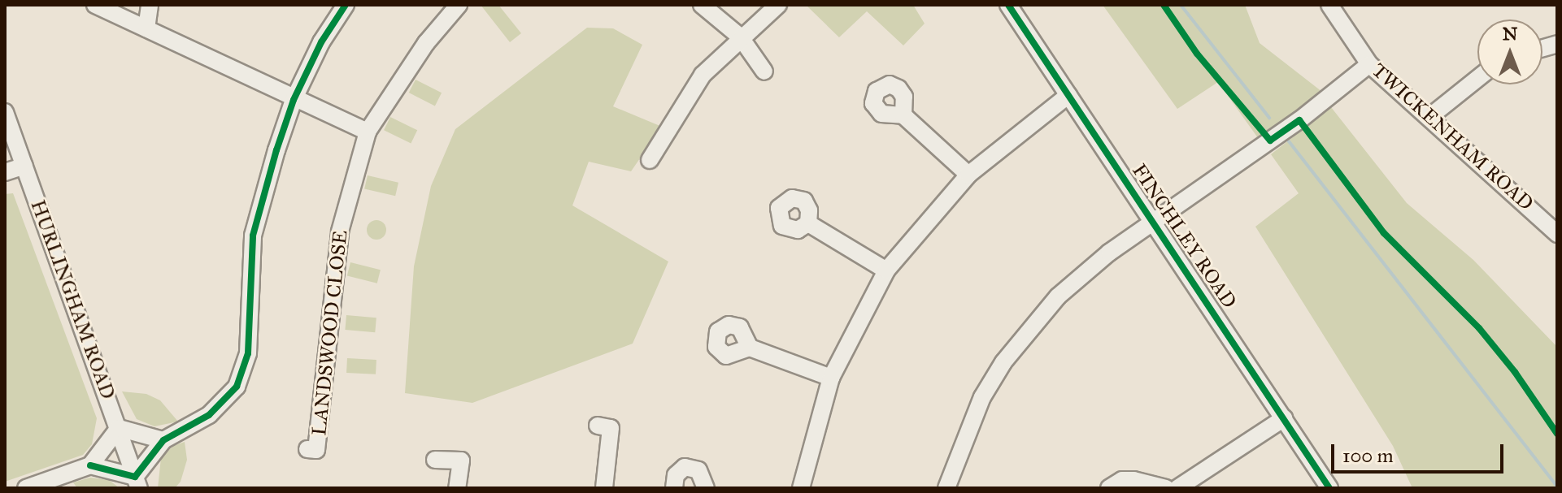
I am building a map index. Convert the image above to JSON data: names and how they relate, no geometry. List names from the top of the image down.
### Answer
{
  "streets": {
    "street": [
      "TWICKENHAM ROAD",
      "FINCHLEY ROAD",
      "HURLINGHAM ROAD",
      "LANDSWOOD CLOSE"
    ]
  },
  "scale_bar": "100 m",
  "north": "top"
}
